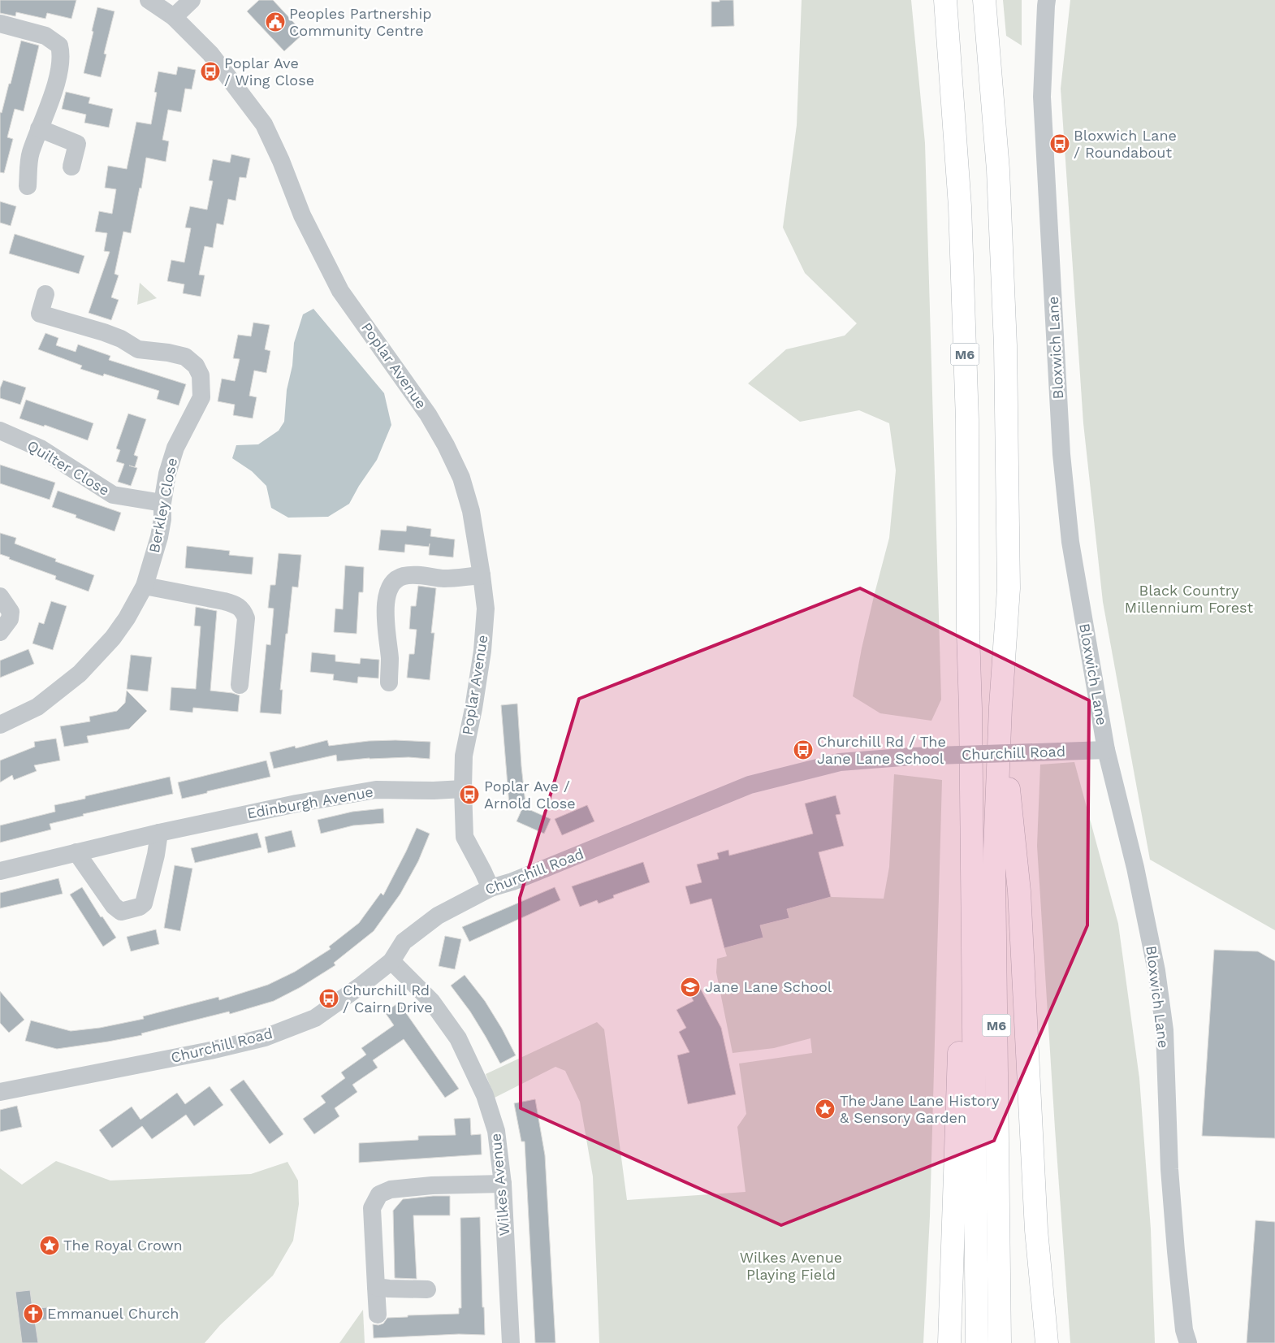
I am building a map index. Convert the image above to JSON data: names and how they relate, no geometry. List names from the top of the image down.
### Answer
{
  "streets": {
    "highway": ["M6"],
    "street": [
      "Bloxwich Lane",
      "Poplar Avenue",
      "Quilter Close",
      "Berkley Close",
      "Churchill Road",
      "Edinburgh Avenue",
      "Wilkes Avenue"
    ]
  },
  "crossings": [
    ["Bloxwich Lane", "Churchill Road"],
    ["Poplar Avenue", "Churchill Road"],
    ["Poplar Avenue", "Edinburgh Avenue"],
    ["Quilter Close", "Berkley Close"],
    ["Churchill Road", "Wilkes Avenue"]
  ],
  "parks": ["Black Country Millennium Forest", "Wilkes Avenue Playing Field"],
  "places": {
    "public building": ["Peoples Partnership Community Centre"],
    "bus stop": [
      "Poplar Ave / Wing Close",
      "Bloxwich Lane / Roundabout",
      "Churchill Rd / The Jane Lane School",
      "Poplar Ave / Arnold Close",
      "Churchill Rd / Cairn Drive"
    ],
    "school or university": ["Jane Lane School"],
    "place": ["The Jane Lane History & Sensory Garden", "The Royal Crown"],
    "church": ["Emmanuel Church"]
  }
}
